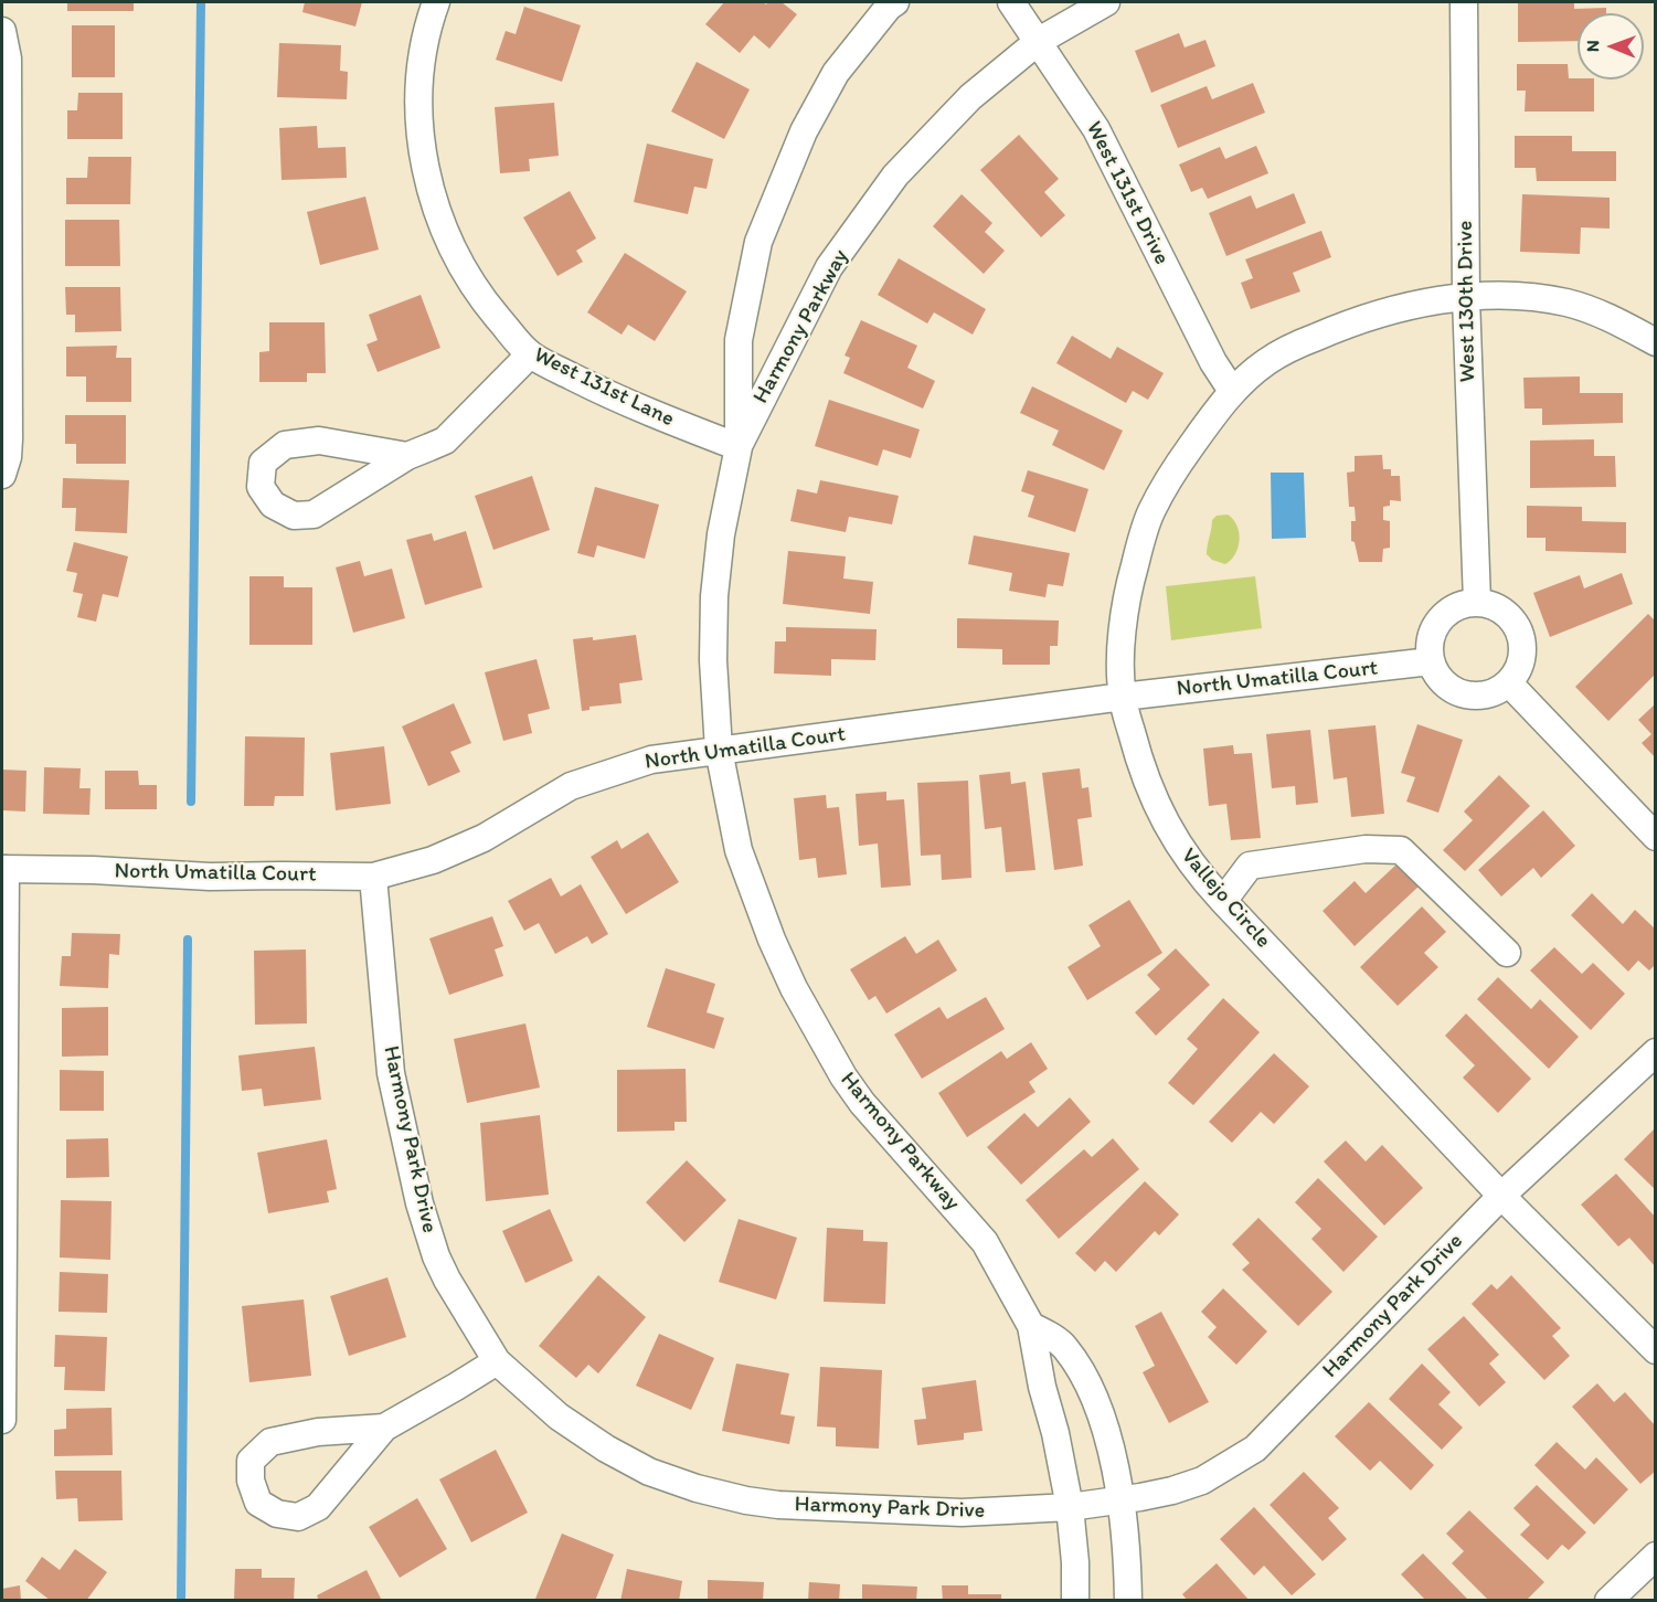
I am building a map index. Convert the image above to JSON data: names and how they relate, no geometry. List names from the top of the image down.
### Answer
{
  "streets": {
    "street": [
      "West 131st Drive",
      "West 130th Drive",
      "Harmony Parkway",
      "West 131st Lane",
      "North Umatilla Court",
      "Vallejo Circle",
      "Harmony Park Drive"
    ]
  },
  "crossings": [
    ["West 131st Drive", "Harmony Parkway"],
    ["West 131st Drive", "Vallejo Circle"],
    ["West 130th Drive", "North Umatilla Court"],
    ["West 130th Drive", "Vallejo Circle"],
    ["Harmony Parkway", "West 131st Lane"],
    ["Harmony Parkway", "North Umatilla Court"],
    ["Harmony Parkway", "Harmony Park Drive"],
    ["North Umatilla Court", "Vallejo Circle"],
    ["North Umatilla Court", "Harmony Park Drive"],
    ["Vallejo Circle", "Harmony Park Drive"]
  ],
  "north": "left"
}
